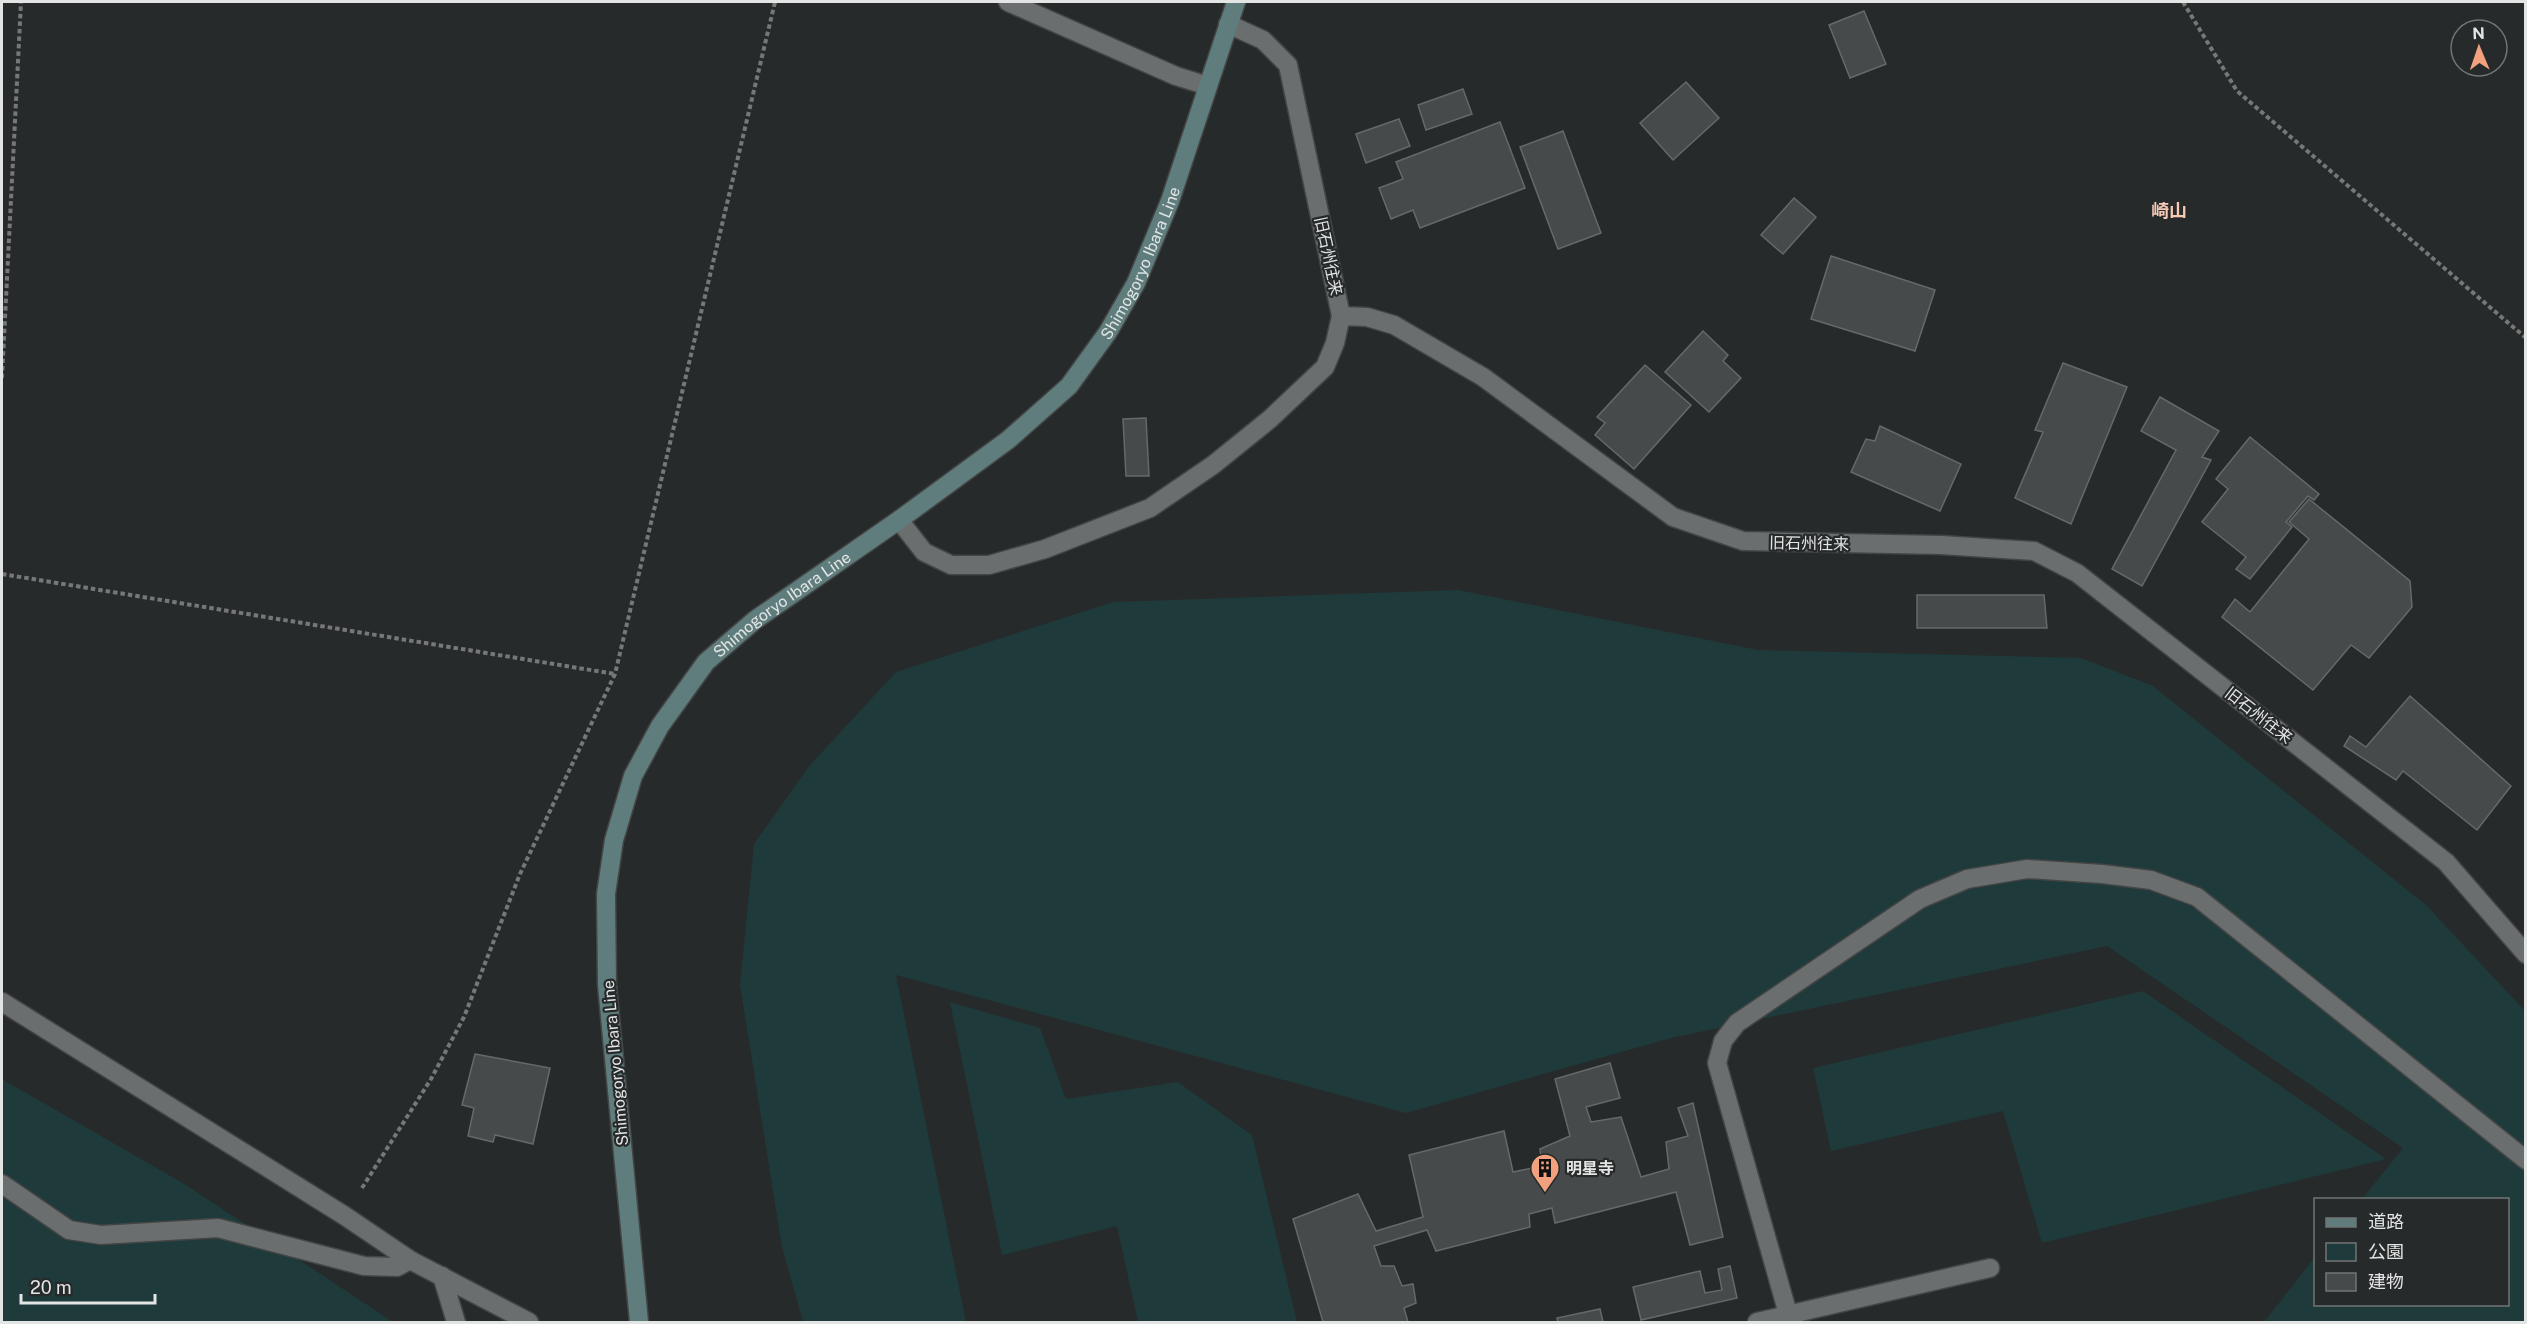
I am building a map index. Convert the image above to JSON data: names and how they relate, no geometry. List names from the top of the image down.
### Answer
{
  "streets": {
    "main road": ["Shimogoryo Ibara Line"],
    "street": ["旧石州往来"]
  },
  "crossings": [
    ["旧石州往来", "Shimogoryo Ibara Line"]
  ],
  "districts": ["崎山"],
  "places": {
    "building": ["明星寺"]
  },
  "legend": ["道路", "公園", "建物"],
  "scale_bar": "20 m",
  "north": "top"
}
